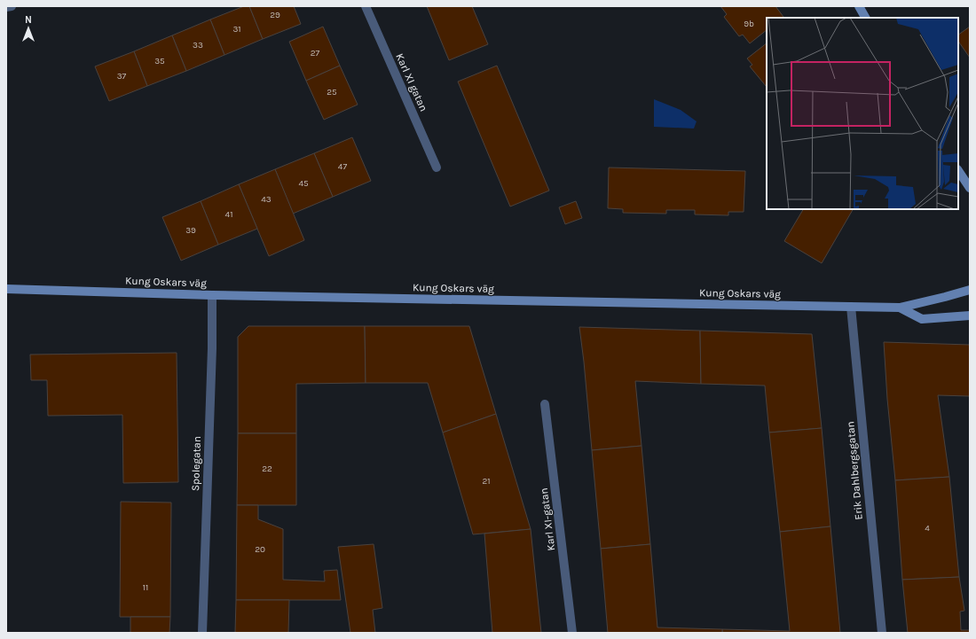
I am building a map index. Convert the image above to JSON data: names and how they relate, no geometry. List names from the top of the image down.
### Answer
{
  "streets": {
    "main road": ["Kung Oskars väg"],
    "street": [
      "Karl XI gatan",
      "Spolegatan",
      "Erik Dahlbergsgatan",
      "Karl XI-gatan"
    ]
  },
  "crossings": [
    ["Kung Oskars väg", "Spolegatan"],
    ["Kung Oskars väg", "Erik Dahlbergsgatan"]
  ],
  "house_numbers": [
    "29",
    "9b",
    "31",
    "33",
    "27",
    "35",
    "37",
    "25",
    "47",
    "45",
    "43",
    "41",
    "39",
    "22",
    "21",
    "4",
    "20",
    "11"
  ],
  "north": "top"
}
